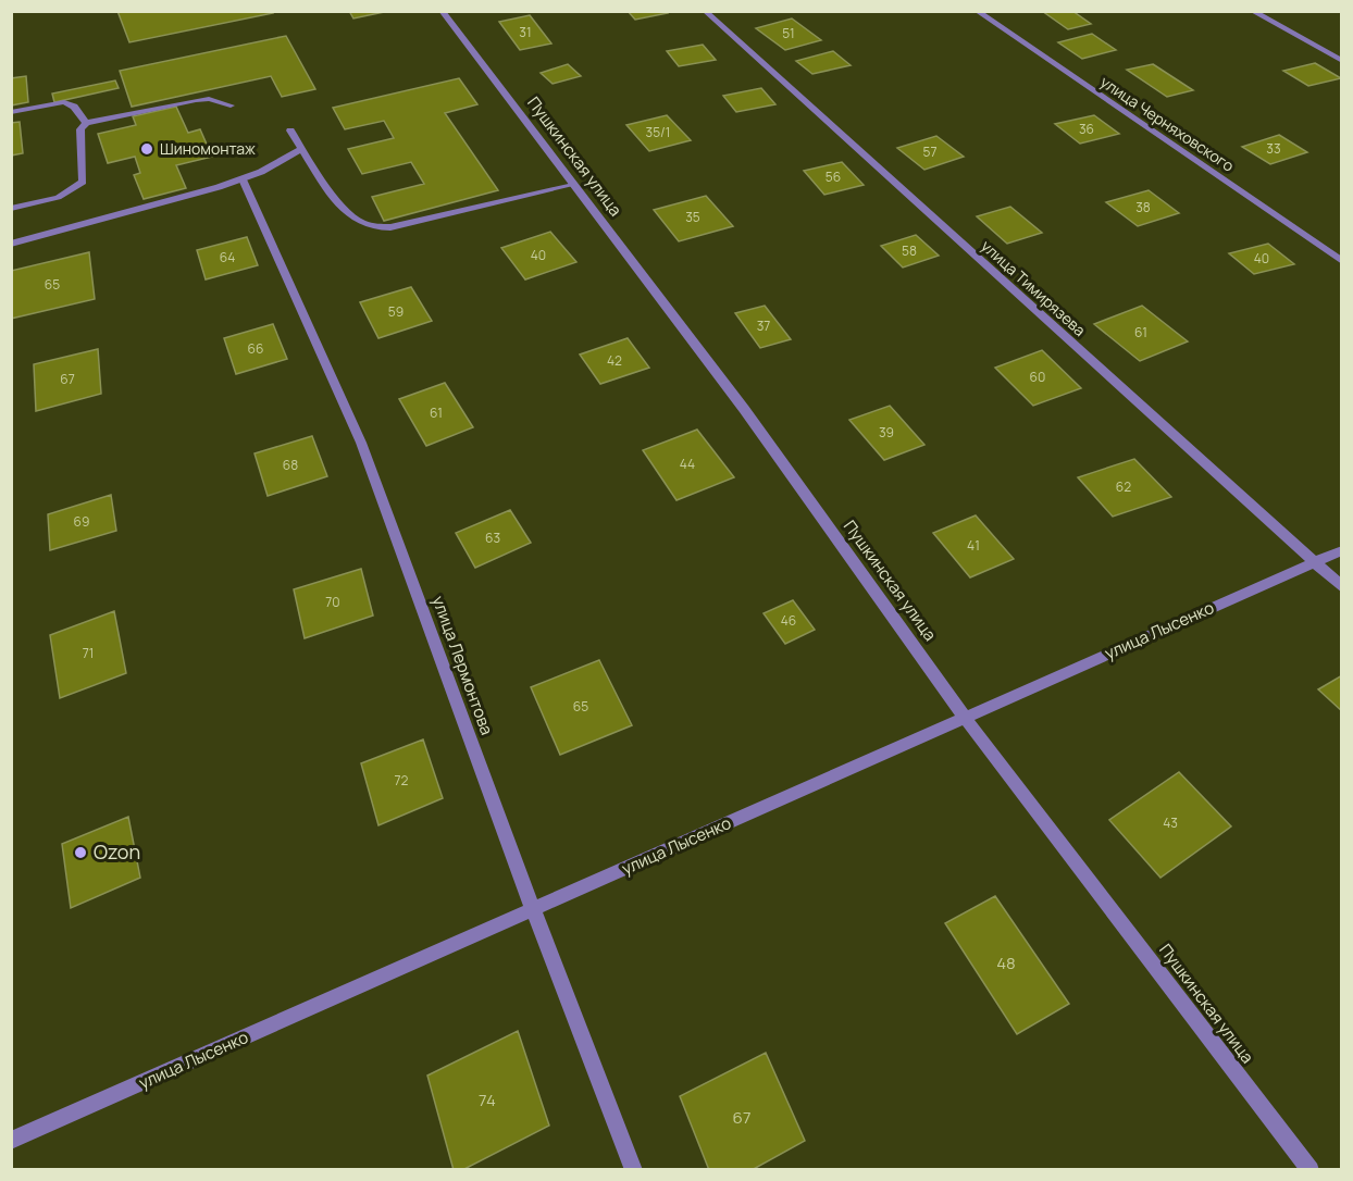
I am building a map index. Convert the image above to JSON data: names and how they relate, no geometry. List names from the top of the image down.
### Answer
{
  "streets": {
    "street": [
      "улица Черняховского",
      "Пушкинская улица",
      "улица Тимирязева",
      "улица Лысенко",
      "улица Лермонтова"
    ]
  },
  "crossings": [
    ["Пушкинская улица", "улица Лысенко"],
    ["улица Тимирязева", "улица Лысенко"],
    ["улица Лысенко", "улица Лермонтова"]
  ],
  "places": ["Шиномонтаж", "Ozon"],
  "house_numbers": [
    "31",
    "51",
    "36",
    "35/1",
    "33",
    "57",
    "56",
    "38",
    "35",
    "58",
    "40",
    "64",
    "40",
    "65",
    "59",
    "37",
    "61",
    "66",
    "42",
    "60",
    "67",
    "61",
    "39",
    "44",
    "68",
    "62",
    "69",
    "63",
    "41",
    "70",
    "46",
    "71",
    "65",
    "72",
    "43",
    "48",
    "74",
    "67"
  ]
}
